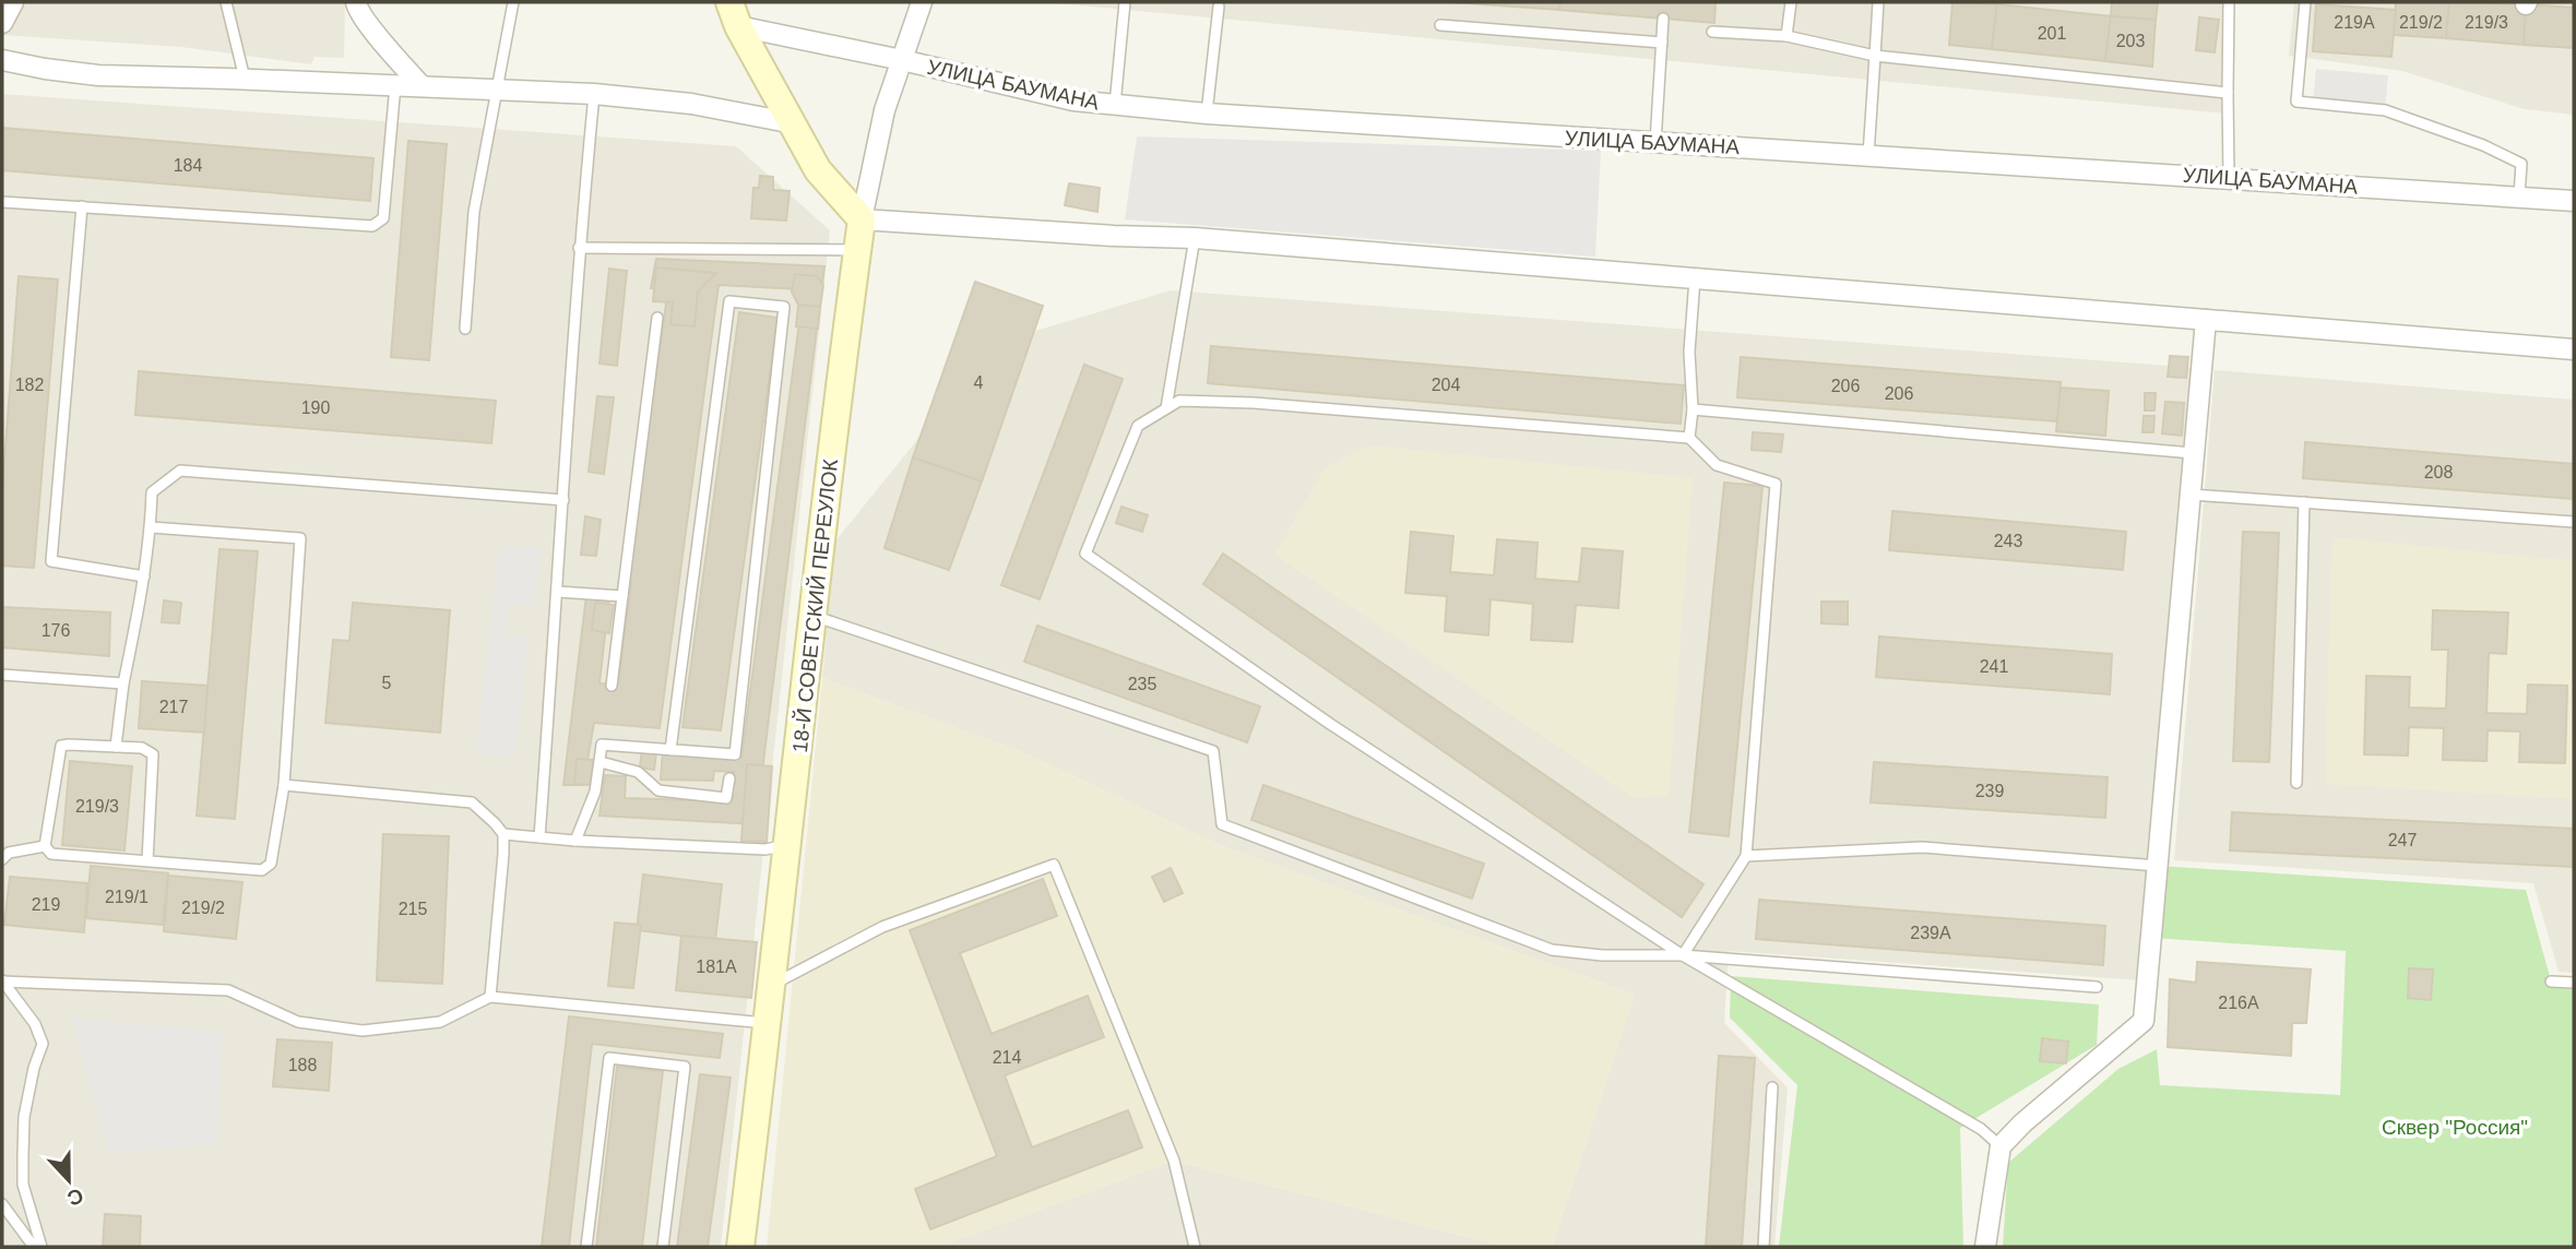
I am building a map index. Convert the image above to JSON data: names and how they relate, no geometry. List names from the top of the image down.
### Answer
{
  "streets": {
    "street": ["УЛИЦА БАУМАНА", "18-Й СОВЕТСКИЙ ПЕРЕУЛОК"]
  },
  "parks": ["Сквер \"Россия\""],
  "house_numbers": [
    "219А",
    "219/2",
    "219/3",
    "201",
    "203",
    "184",
    "4",
    "182",
    "204",
    "206",
    "206",
    "190",
    "208",
    "243",
    "176",
    "241",
    "5",
    "235",
    "217",
    "239",
    "219/3",
    "247",
    "219/1",
    "219",
    "219/2",
    "215",
    "239А",
    "181А",
    "216А",
    "214",
    "188"
  ],
  "north": "bottom"
}
